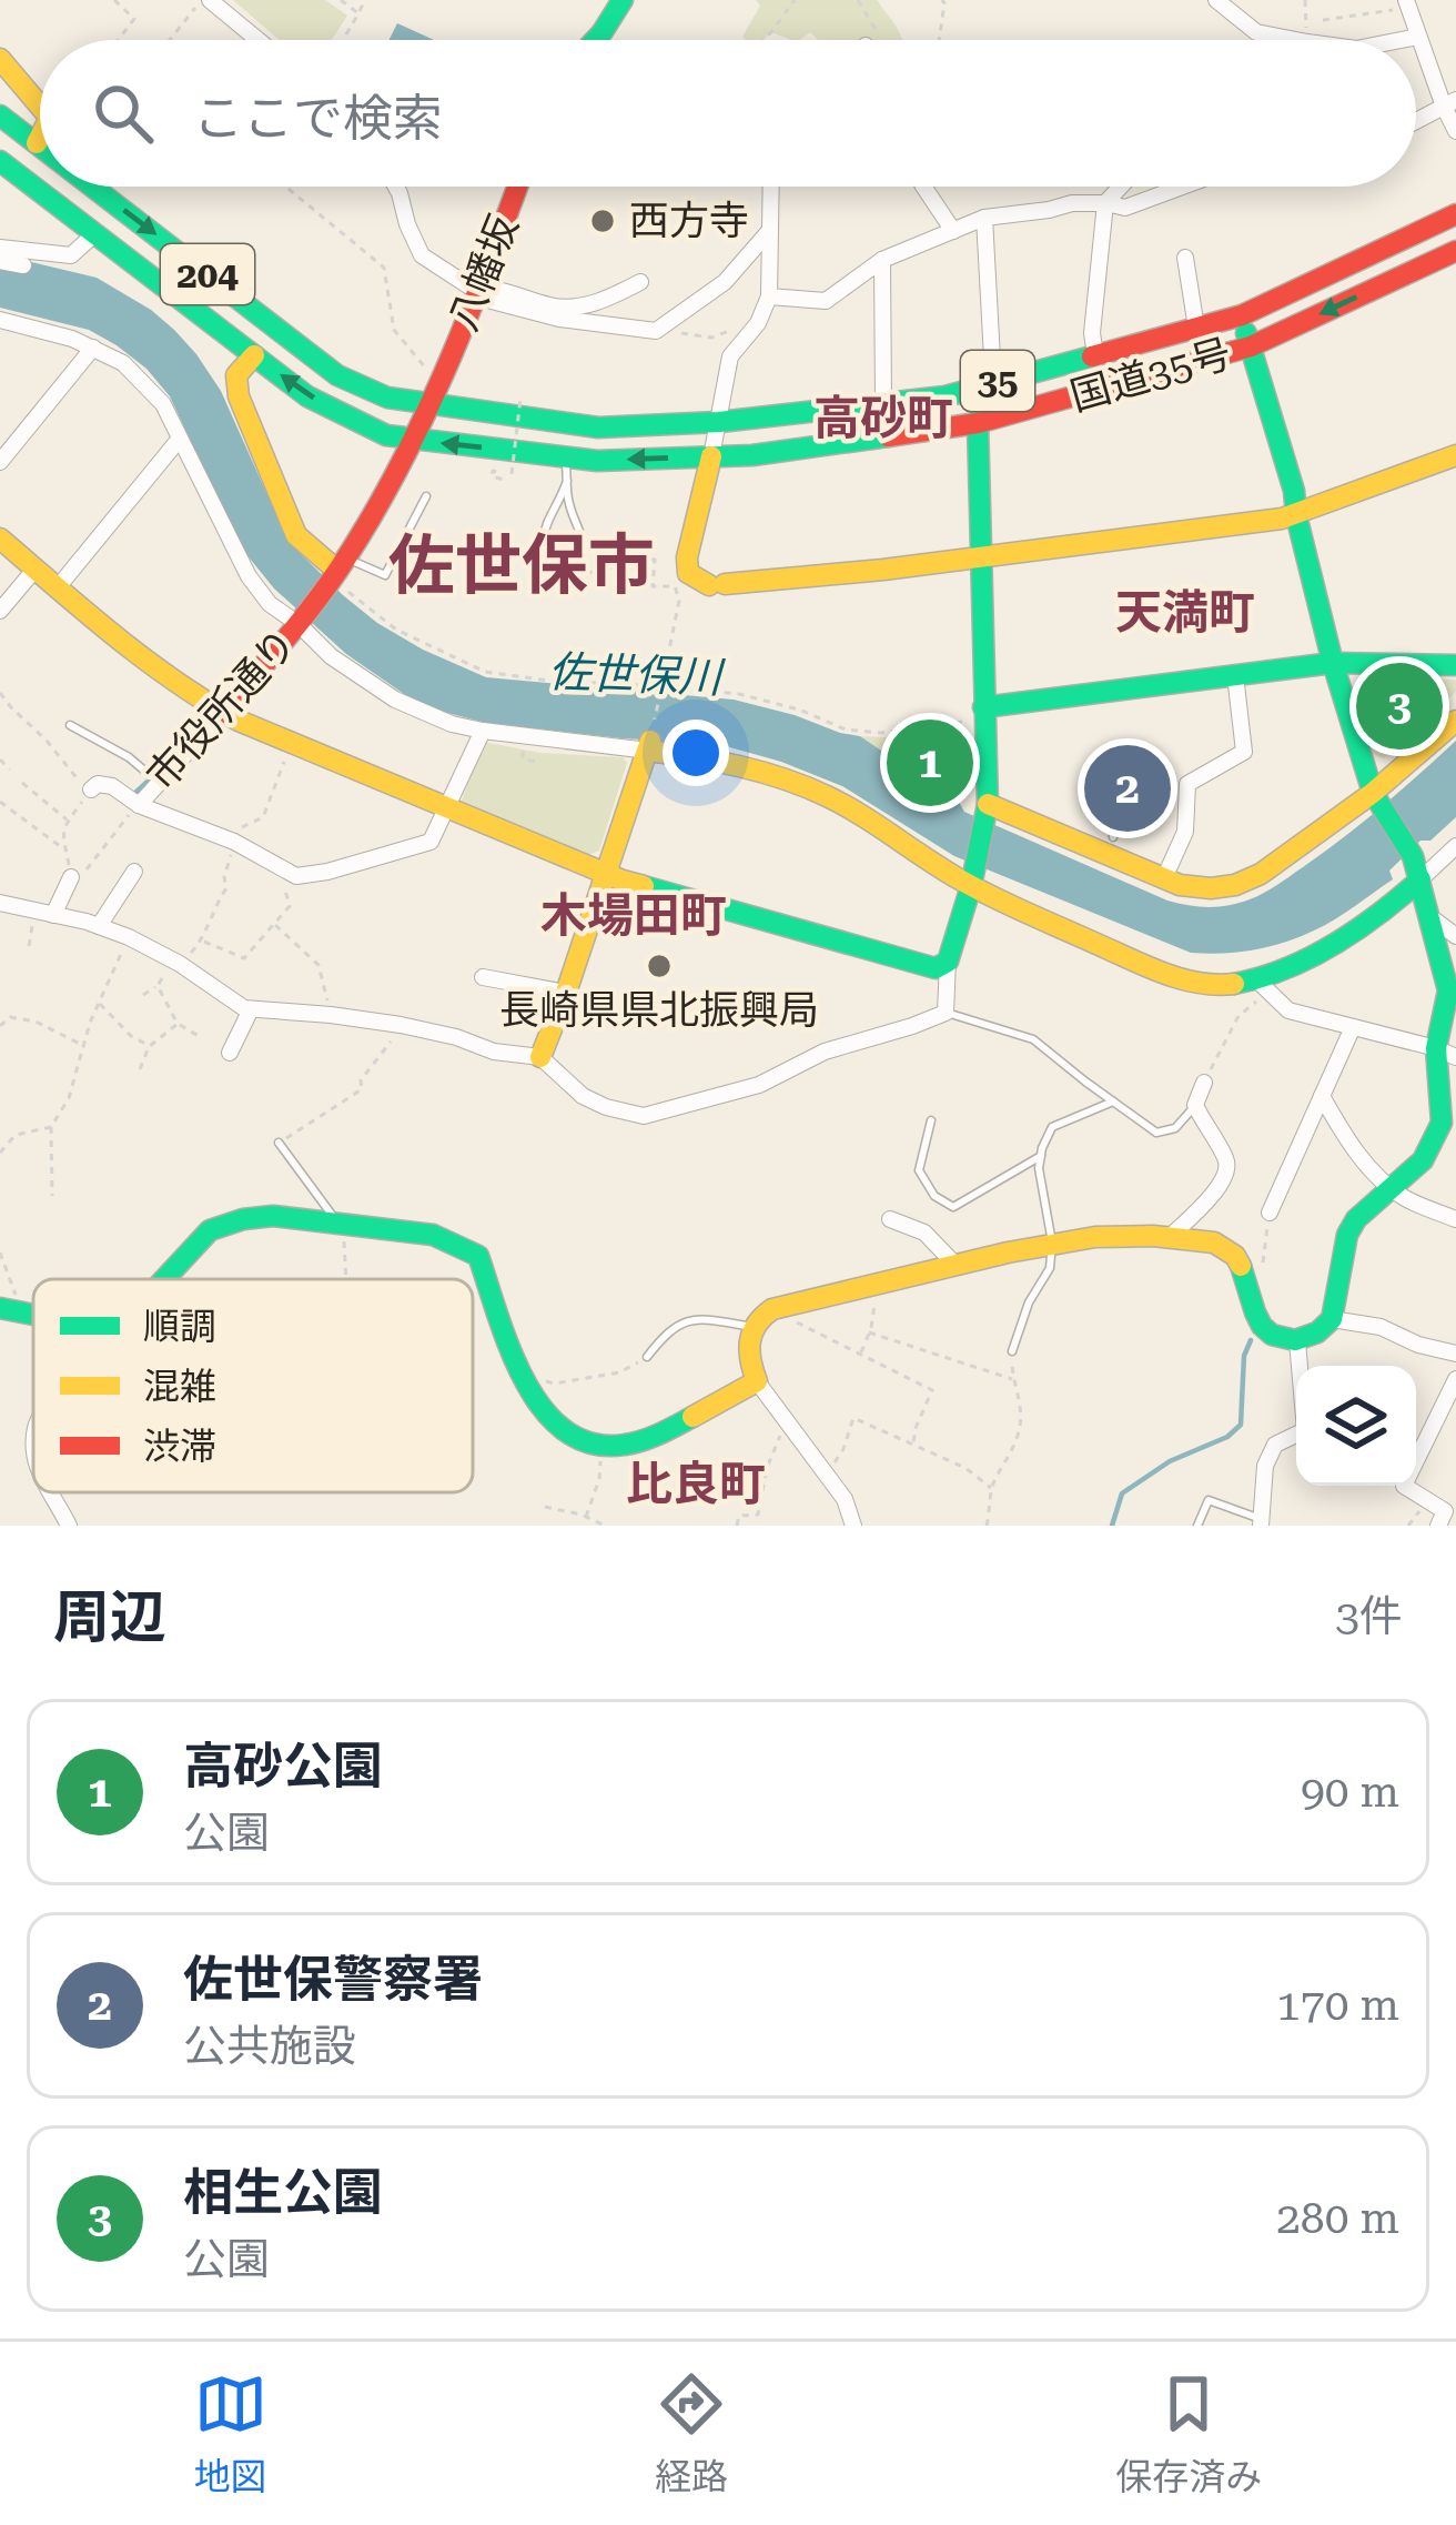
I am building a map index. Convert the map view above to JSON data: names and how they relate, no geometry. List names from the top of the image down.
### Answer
{
  "streets": {
    "main road": [
      "八幡坂",
      "204",
      "国道35号",
      "35",
      "市役所通り"
    ]
  },
  "crossings": [
    ["204", "国道35号"]
  ],
  "districts": [
    "高砂町",
    "佐世保市",
    "天満町",
    "木場田町",
    "比良町"
  ],
  "water": ["佐世保川"],
  "places": ["西方寺", "長崎県県北振興局"],
  "legend": ["順調", "混雑", "渋滞"],
  "page": {
    "search": "ここで検索",
    "pins": ["3", "1", "2"],
    "heading": ["周辺", "3件"],
    "list": [
      {
        "mark": "1",
        "name": "高砂公園",
        "note": "公園",
        "value": "90 m"
      },
      {
        "mark": "2",
        "name": "佐世保警察署",
        "note": "公共施設",
        "value": "170 m"
      },
      {
        "mark": "3",
        "name": "相生公園",
        "note": "公園",
        "value": "280 m"
      }
    ],
    "nav": ["地図", "経路", "保存済み"]
  }
}
